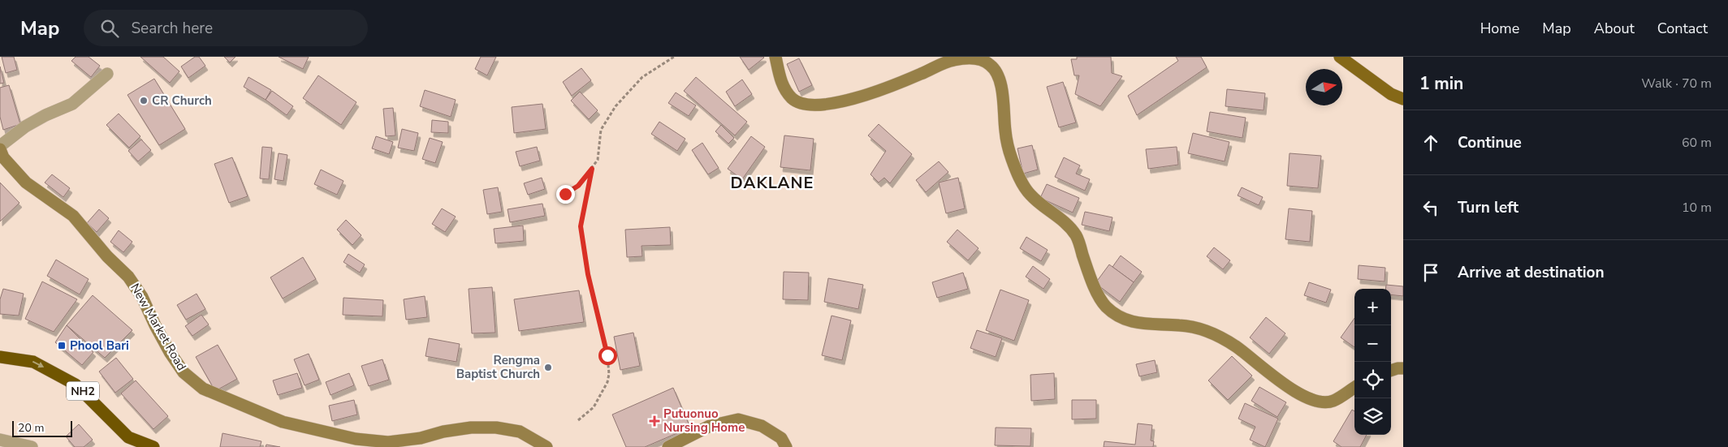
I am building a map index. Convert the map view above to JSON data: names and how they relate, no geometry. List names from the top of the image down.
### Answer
{
  "streets": {
    "highway": ["NH2"],
    "street": ["New Market Road"]
  },
  "districts": ["DAKLANE"],
  "places": {
    "other": ["CR Church", "Rengma Baptist Church"],
    "transit": ["Phool Bari"],
    "health": ["Putuonuo Nursing Home"]
  },
  "scale_bar": "20 m",
  "north": "right",
  "page": {
    "header": "Map",
    "search": "Search here",
    "nav": [
      "Home",
      "Map",
      "About",
      "Contact"
    ],
    "heading": ["1 min", "Walk · 70 m"],
    "list": [
      ["Continue", "60 m"],
      ["Turn left", "10 m"],
      "Arrive at destination"
    ],
    "map_buttons": ["+", "−"],
    "scale": "20 m"
  }
}
